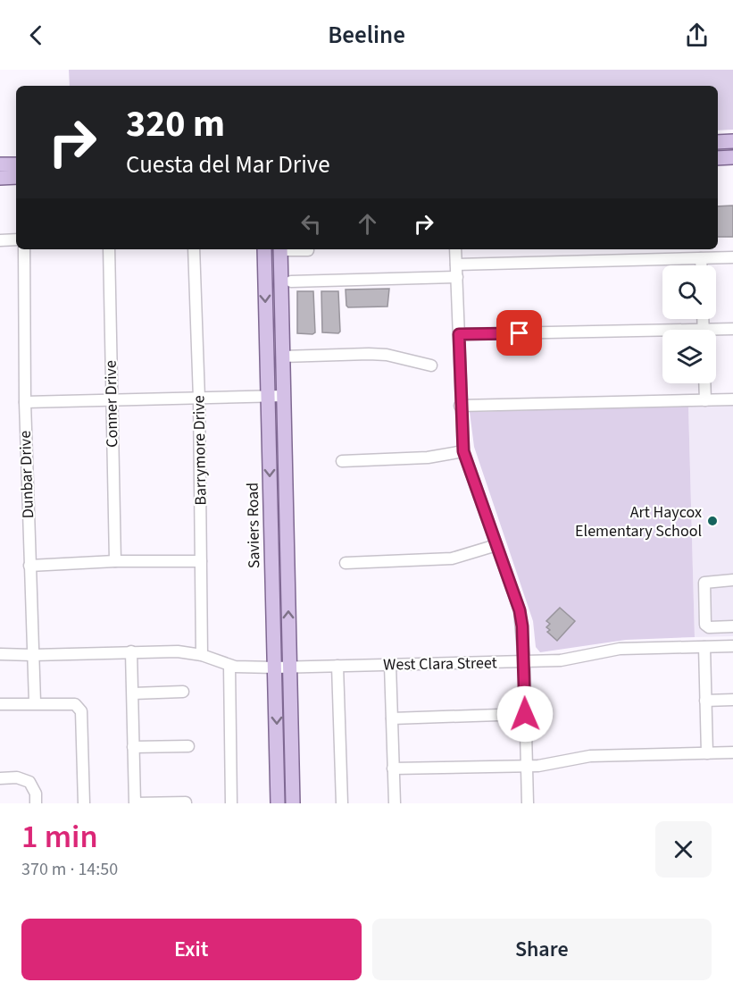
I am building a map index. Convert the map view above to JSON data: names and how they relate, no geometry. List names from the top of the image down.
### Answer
{
  "streets": {
    "main road": ["Saviers Road"],
    "street": [
      "Conner Drive",
      "Barrymore Drive",
      "Dunbar Drive",
      "West Clara Street"
    ]
  },
  "crossings": [
    ["Barrymore Drive", "West Clara Street"],
    ["Dunbar Drive", "West Clara Street"],
    ["Saviers Road", "West Clara Street"]
  ],
  "places": ["Art Haycox Elementary School"],
  "page": {
    "header": "Beeline",
    "turn": ["320 m", "Cuesta del Mar Drive"],
    "heading": ["1 min", "370 m · 14:50"],
    "buttons": ["Exit", "Share"]
  }
}
